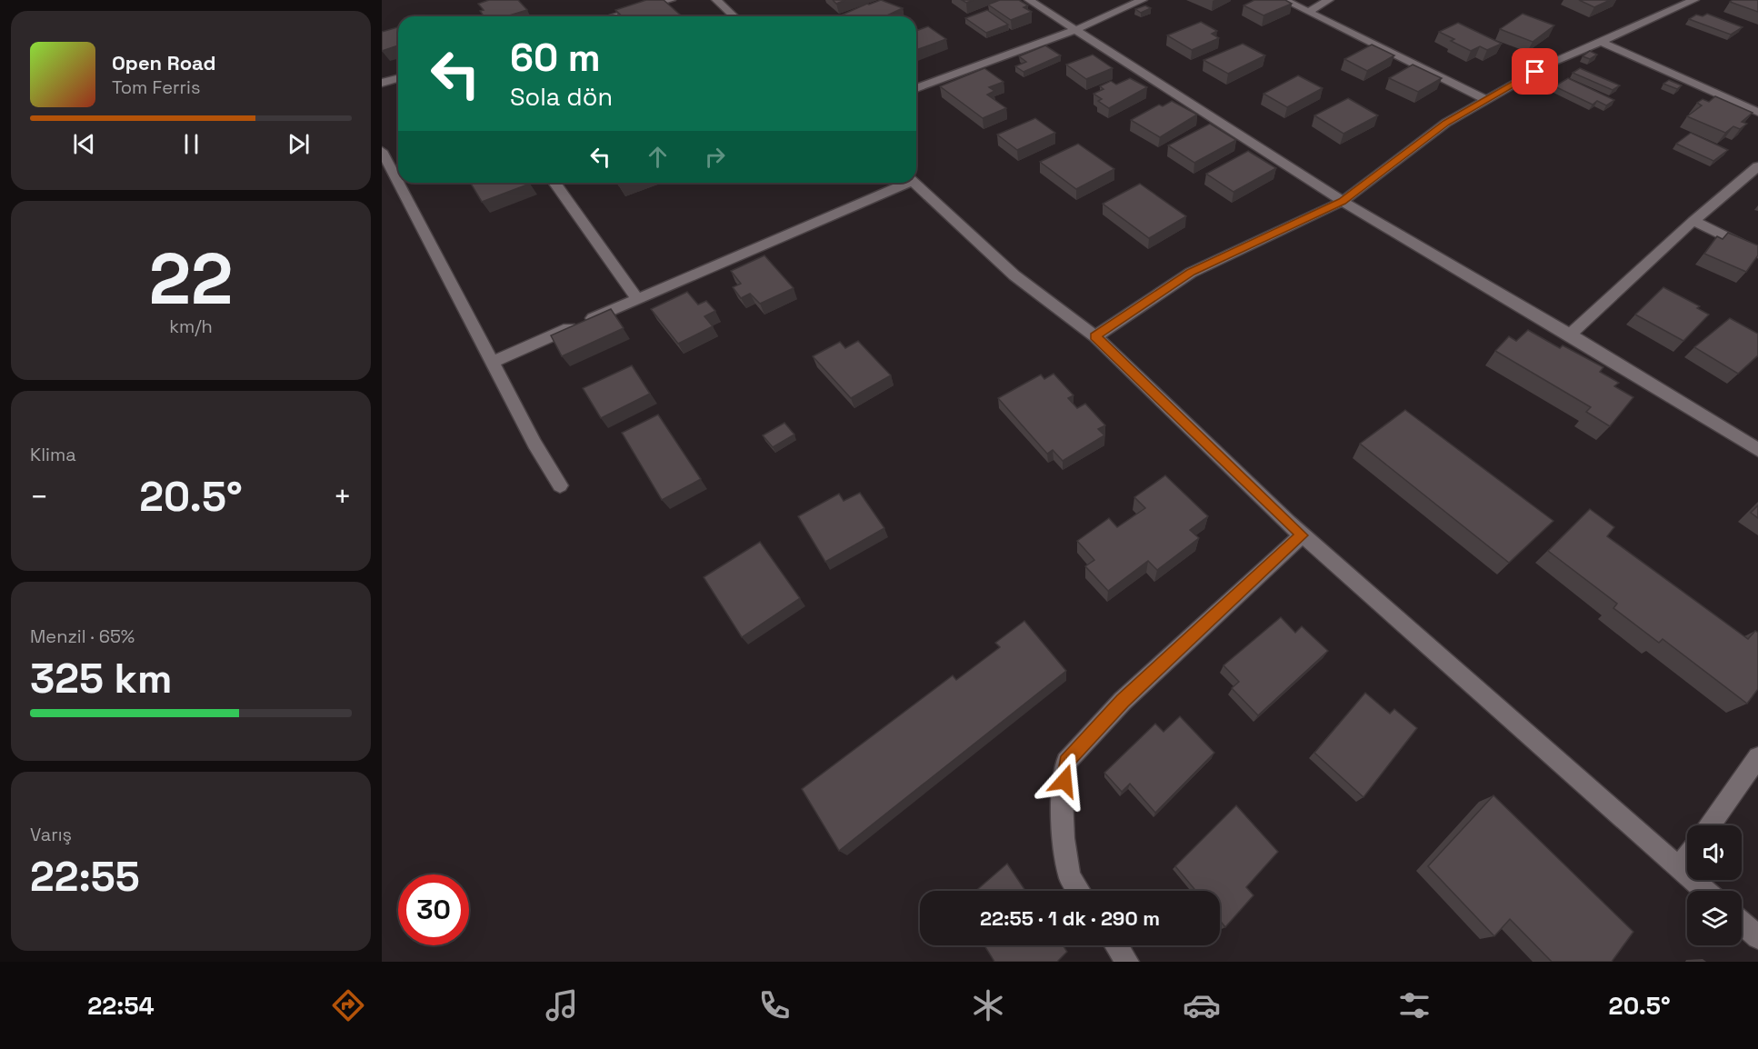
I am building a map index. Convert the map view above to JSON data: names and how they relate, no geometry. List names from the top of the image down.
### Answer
{
  "page": {
    "turn": ["60 m", "Sola dön"],
    "song": ["Open Road", "Tom Ferris"],
    "tile": [
      ["22", "km/h"],
      "Klima",
      ["Menzil · 65%", "325 km"],
      ["Varış", "22:55"]
    ],
    "heat": ["−", "20.5°", "+"],
    "limit": "30",
    "trip": "22:55 · 1 dk · 290 m",
    "tabs": ["22:54", "20.5°"]
  }
}
